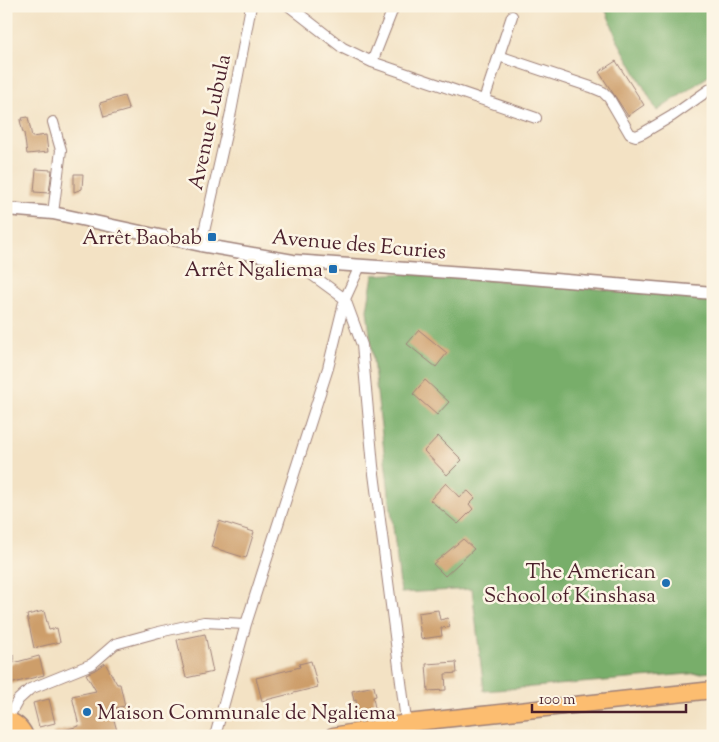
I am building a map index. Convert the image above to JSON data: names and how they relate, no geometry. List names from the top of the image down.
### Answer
{
  "streets": {
    "street": ["Avenue Lubula", "Avenue des Ecuries"]
  },
  "crossings": [
    ["Avenue Lubula", "Avenue des Ecuries"]
  ],
  "places": {
    "transit": ["Arrêt Baobab", "Arrêt Ngaliema"],
    "other": ["The American School of Kinshasa", "Maison Communale de Ngaliema"]
  },
  "scale_bar": "100 m"
}
